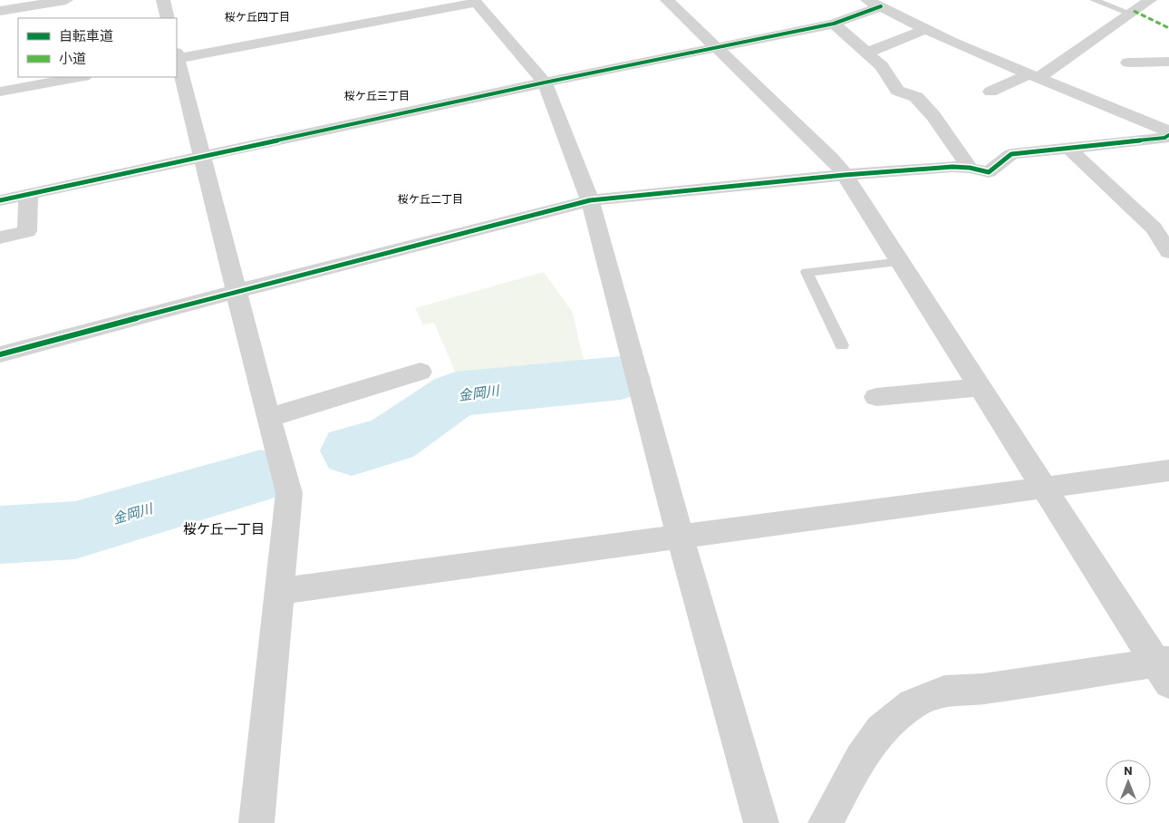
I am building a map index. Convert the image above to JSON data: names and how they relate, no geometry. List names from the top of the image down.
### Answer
{
  "districts": [
    "桜ケ丘四丁目",
    "桜ケ丘三丁目",
    "桜ケ丘二丁目",
    "桜ケ丘一丁目"
  ],
  "water": ["金岡川"],
  "legend": ["自転車道", "小道"],
  "north": "top"
}
